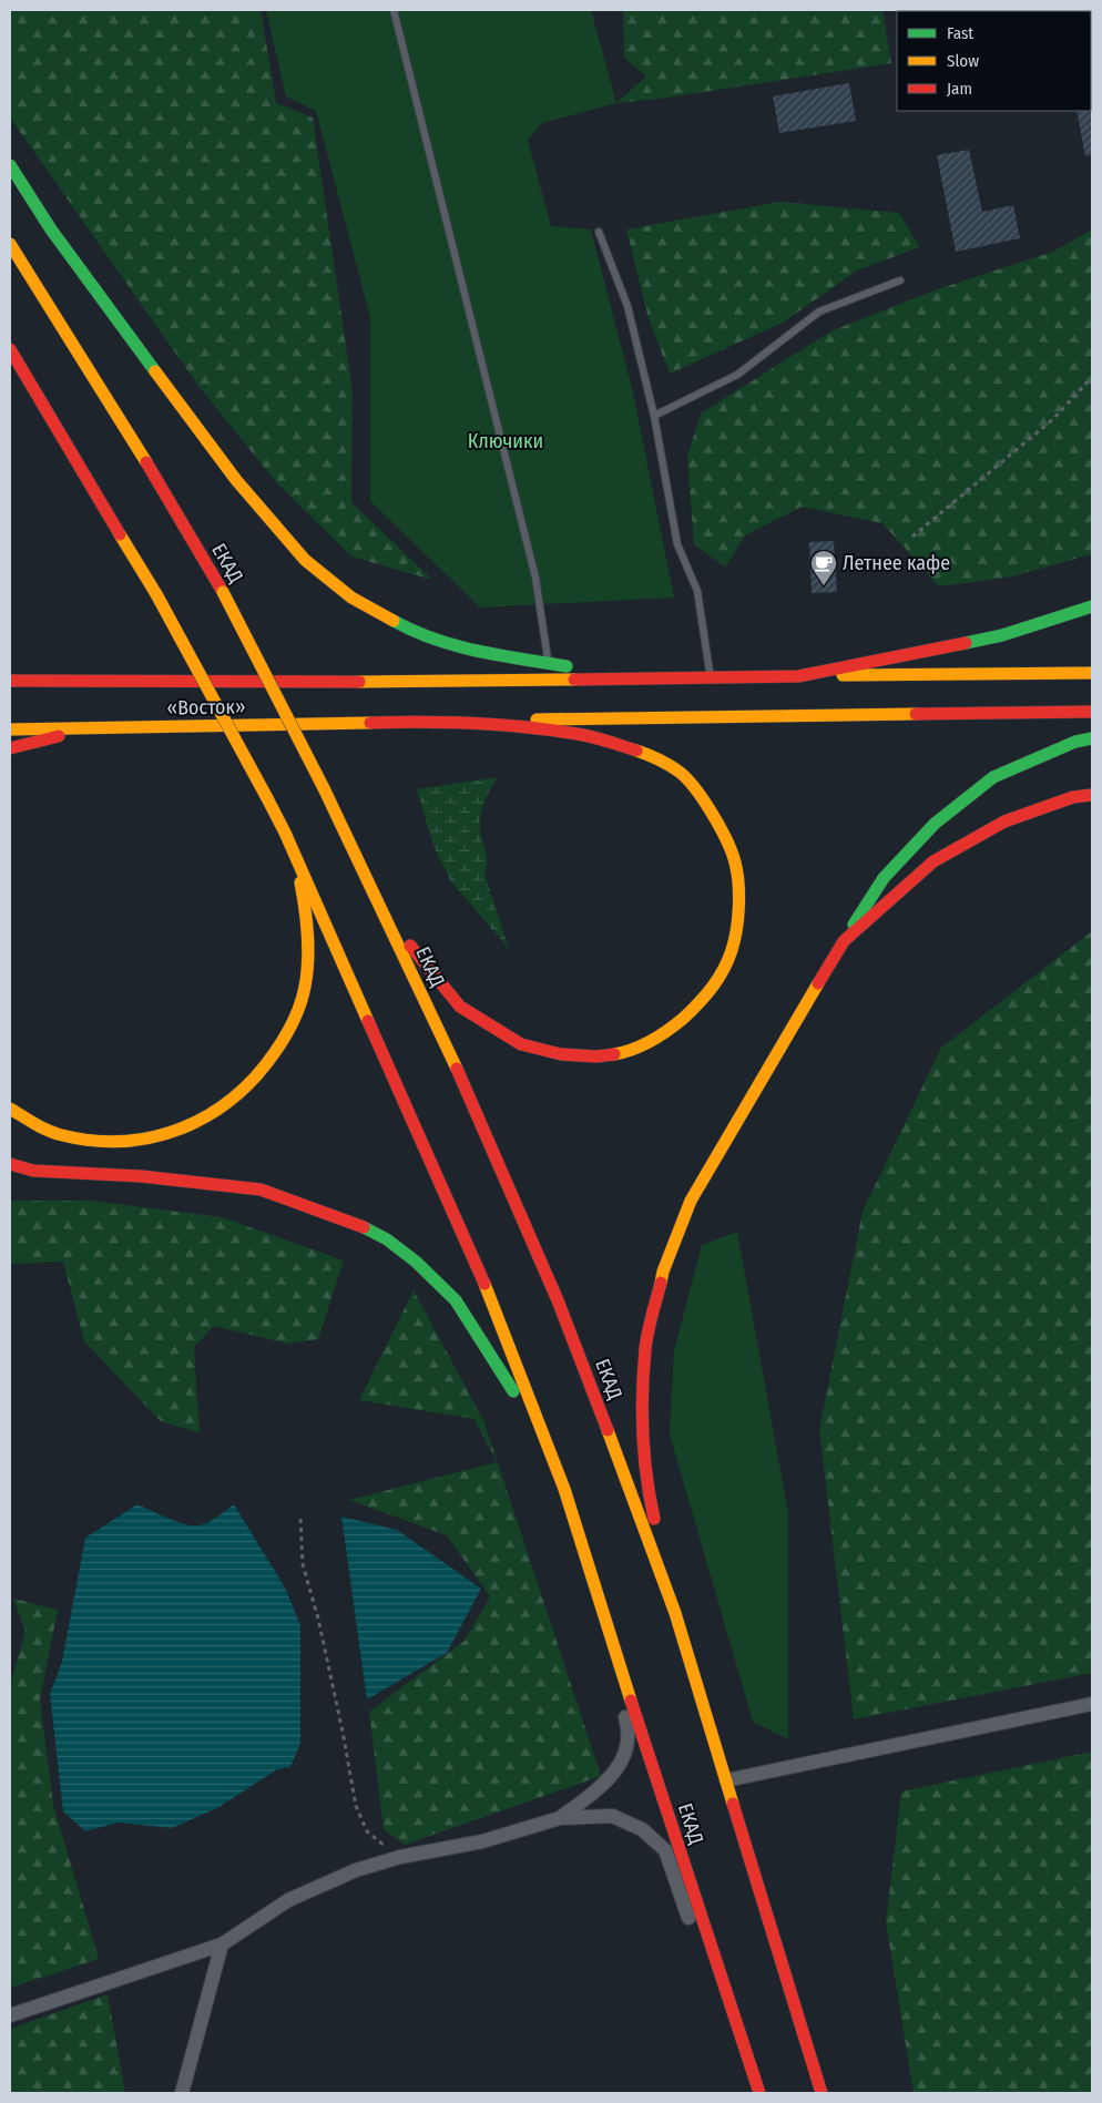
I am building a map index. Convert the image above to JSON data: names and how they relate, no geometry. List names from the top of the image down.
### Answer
{
  "streets": {
    "main road": ["ЕКАД", "«Восток»"]
  },
  "parks": ["Ключики"],
  "places": {
    "cafe": ["Летнее кафе"]
  },
  "legend": ["Fast", "Slow", "Jam"]
}
